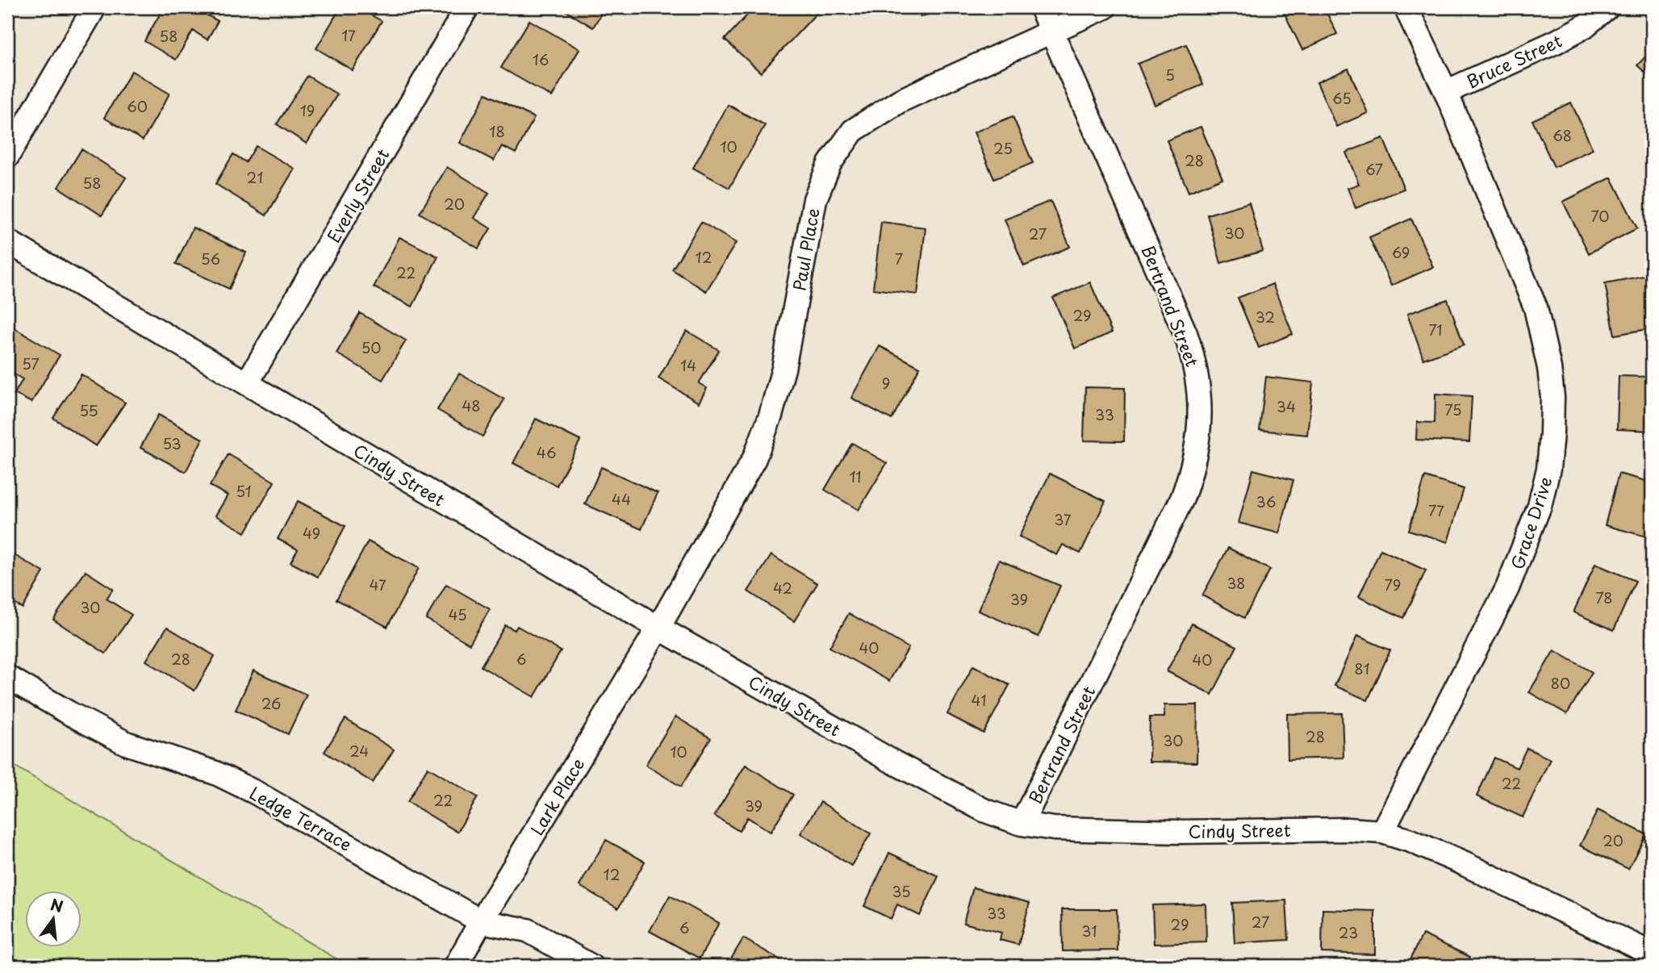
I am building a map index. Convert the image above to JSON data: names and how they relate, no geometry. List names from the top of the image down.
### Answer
{
  "streets": {
    "street": [
      "Bruce Street",
      "Everly Street",
      "Paul Place",
      "Bertrand Street",
      "Cindy Street",
      "Grace Drive",
      "Lark Place",
      "Ledge Terrace"
    ]
  },
  "crossings": [
    ["Bruce Street", "Grace Drive"],
    ["Everly Street", "Cindy Street"],
    ["Paul Place", "Bertrand Street"],
    ["Paul Place", "Cindy Street"],
    ["Paul Place", "Lark Place"],
    ["Bertrand Street", "Cindy Street"],
    ["Cindy Street", "Grace Drive"],
    ["Cindy Street", "Lark Place"],
    ["Lark Place", "Ledge Terrace"]
  ],
  "house_numbers": [
    "17",
    "58",
    "16",
    "5",
    "65",
    "60",
    "19",
    "18",
    "68",
    "10",
    "25",
    "28",
    "67",
    "21",
    "58",
    "20",
    "70",
    "30",
    "27",
    "69",
    "12",
    "56",
    "7",
    "22",
    "29",
    "32",
    "71",
    "50",
    "57",
    "14",
    "9",
    "48",
    "34",
    "75",
    "55",
    "33",
    "53",
    "46",
    "11",
    "51",
    "44",
    "36",
    "77",
    "37",
    "49",
    "38",
    "47",
    "79",
    "42",
    "78",
    "39",
    "30",
    "45",
    "40",
    "28",
    "6",
    "40",
    "81",
    "80",
    "41",
    "26",
    "28",
    "30",
    "24",
    "10",
    "22",
    "22",
    "39",
    "20",
    "12",
    "35",
    "33",
    "27",
    "29",
    "6",
    "31",
    "23"
  ],
  "north": "top"
}
